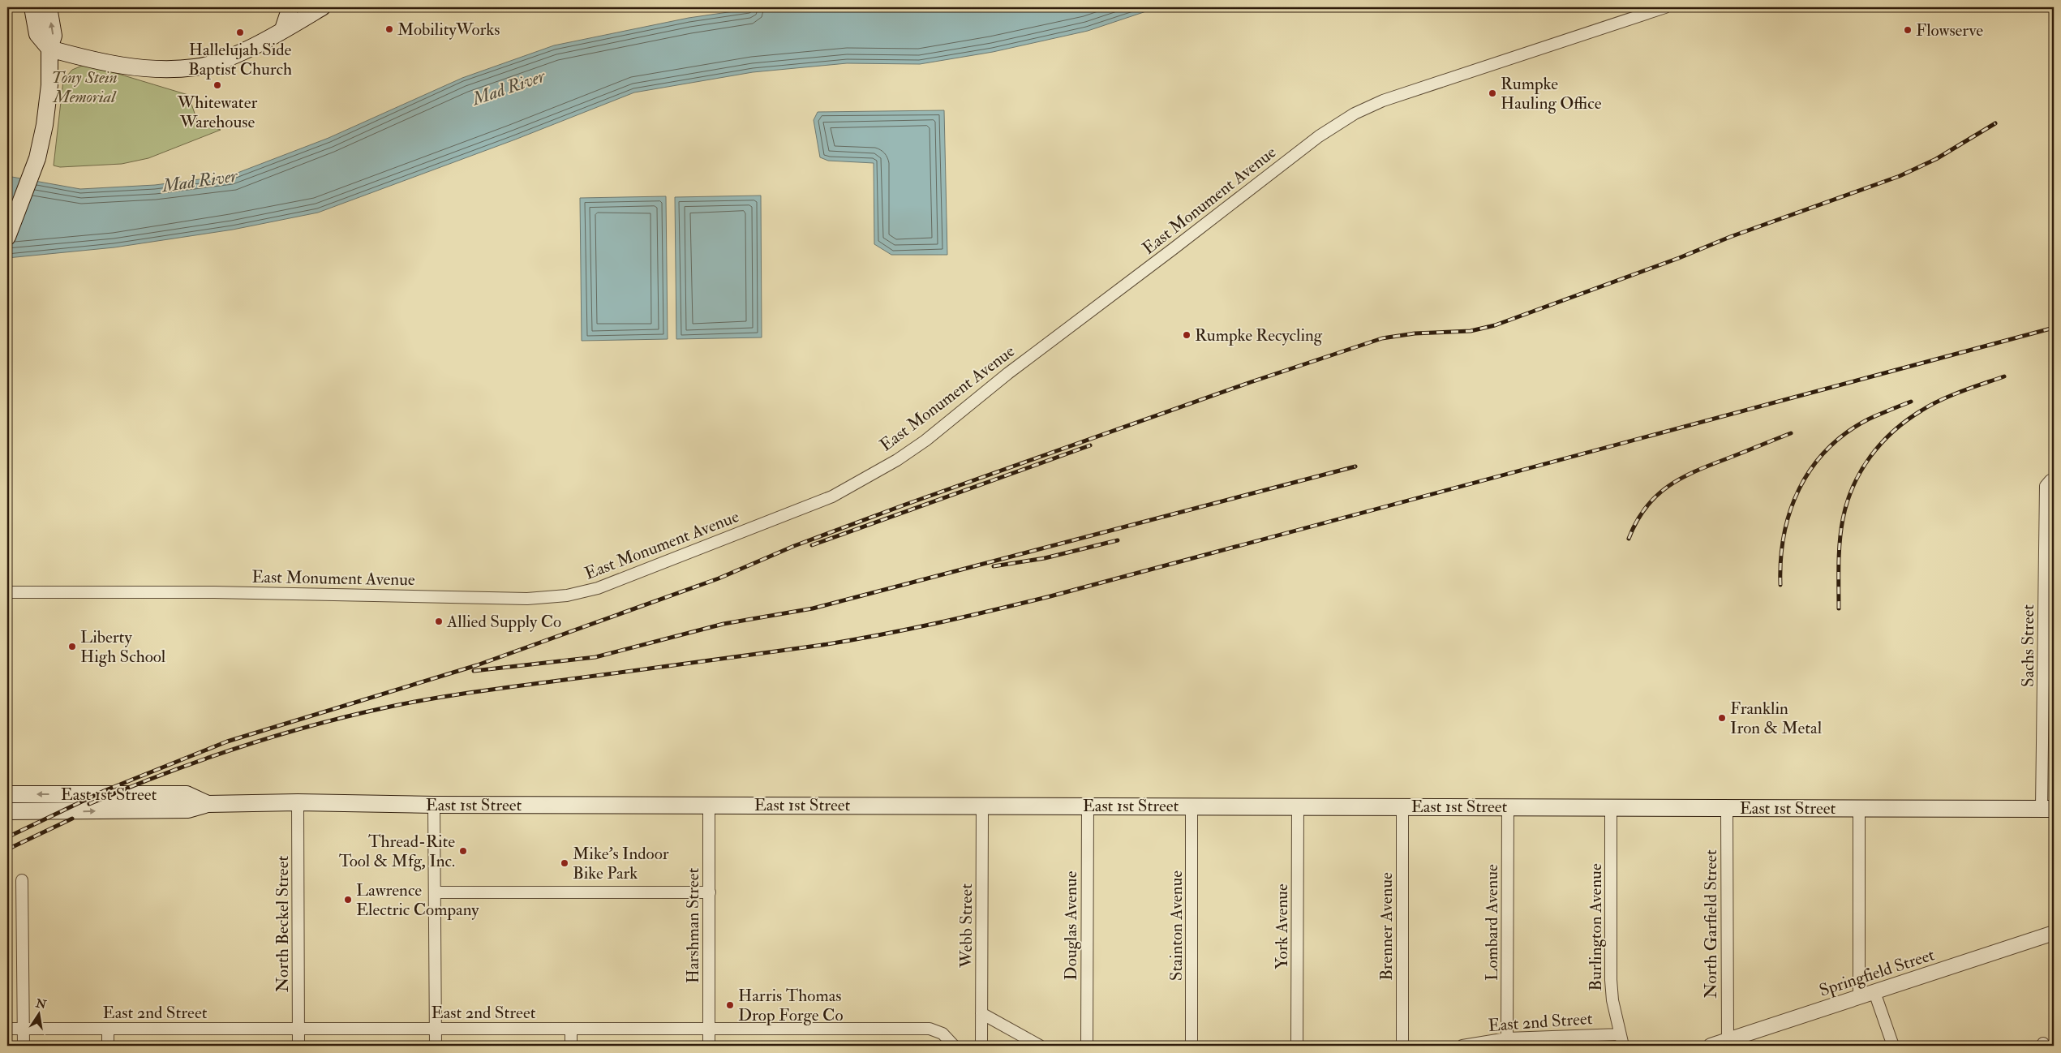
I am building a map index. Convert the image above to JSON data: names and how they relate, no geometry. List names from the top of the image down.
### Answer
{
  "streets": {
    "main road": ["East 1st Street"],
    "street": [
      "East Monument Avenue",
      "Sachs Street",
      "Lombard Avenue",
      "North Beckel Street",
      "North Garfield Street",
      "Harshman Street",
      "Webb Street",
      "Douglas Avenue",
      "Stainton Avenue",
      "York Avenue",
      "Brenner Avenue",
      "Burlington Avenue",
      "Springfield Street",
      "East 2nd Street"
    ]
  },
  "crossings": [
    ["Sachs Street", "East 1st Street"],
    ["East 1st Street", "Lombard Avenue"],
    ["East 1st Street", "North Beckel Street"],
    ["East 1st Street", "North Garfield Street"],
    ["East 1st Street", "Harshman Street"],
    ["East 1st Street", "Webb Street"],
    ["East 1st Street", "Douglas Avenue"],
    ["East 1st Street", "Stainton Avenue"],
    ["East 1st Street", "York Avenue"],
    ["East 1st Street", "Brenner Avenue"],
    ["East 1st Street", "Burlington Avenue"],
    ["Lombard Avenue", "East 2nd Street"],
    ["North Beckel Street", "East 2nd Street"],
    ["North Garfield Street", "Springfield Street"],
    ["Harshman Street", "East 2nd Street"],
    ["Burlington Avenue", "East 2nd Street"]
  ],
  "water": ["Mad River"],
  "parks": ["Tony Stein Memorial"],
  "places": [
    "MobilityWorks",
    "Flowserve",
    "Hallelujah Side Baptist Church",
    "Whitewater Warehouse",
    "Rumpke Hauling Office",
    "Rumpke Recycling",
    "Allied Supply Co",
    "Liberty High School",
    "Franklin Iron & Metal",
    "Thread-Rite Tool & Mfg, Inc.",
    "Mike's Indoor Bike Park",
    "Lawrence Electric Company",
    "Harris Thomas Drop Forge Co"
  ],
  "north": "top"
}
